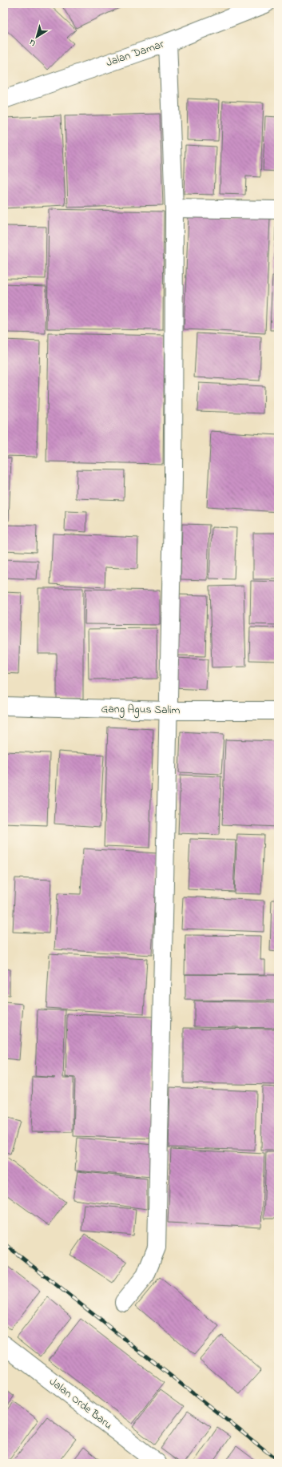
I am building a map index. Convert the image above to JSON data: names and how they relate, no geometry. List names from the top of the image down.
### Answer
{
  "streets": {
    "street": ["Jalan Damar", "Gang Agus Salim", "Jalan Orde Baru"]
  },
  "north": "bottom left"
}
